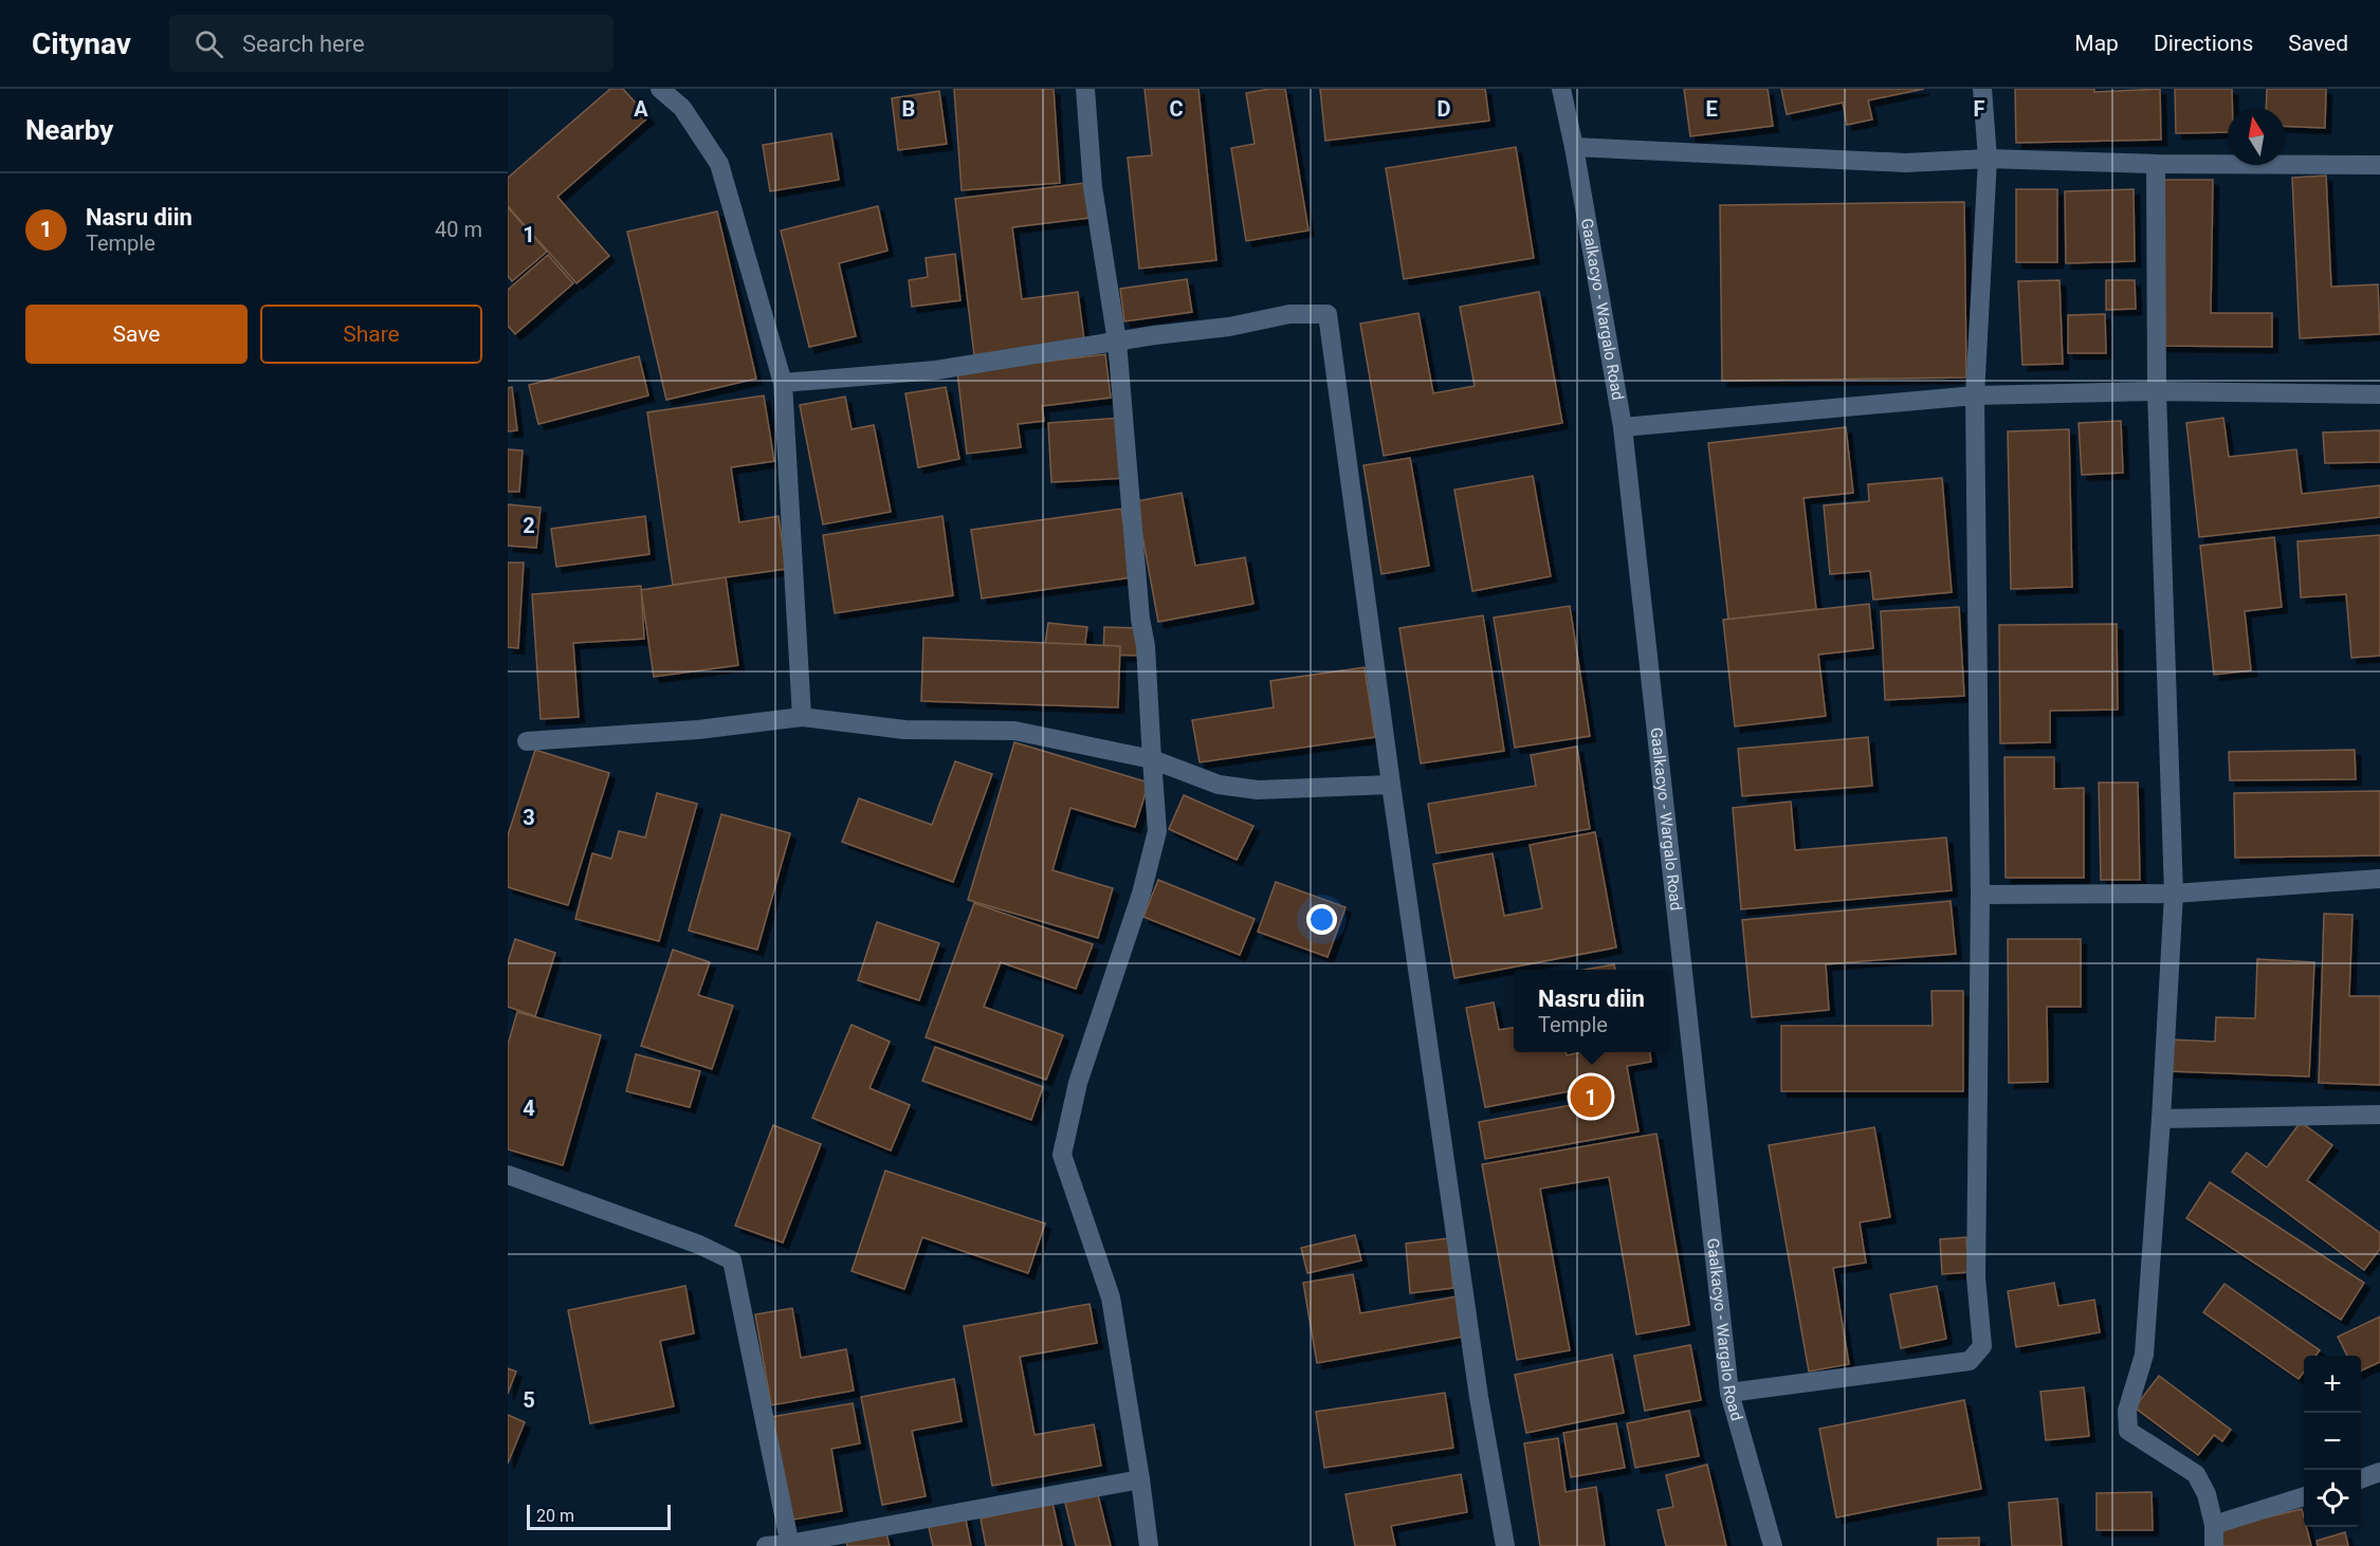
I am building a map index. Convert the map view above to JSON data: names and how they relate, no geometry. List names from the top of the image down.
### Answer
{
  "streets": {
    "street": ["Gaalkacyo - Wargalo Road"]
  },
  "scale_bar": "20 m",
  "north": "top",
  "page": {
    "header": "Citynav",
    "search": "Search here",
    "nav": ["Map", "Directions", "Saved"],
    "heading": "Nearby",
    "list": [
      {
        "mark": "1",
        "name": "Nasru diin",
        "note": "Temple",
        "value": "40 m"
      }
    ],
    "buttons": ["Save", "Share"],
    "popup": ["Nasru diin", "Temple"],
    "pins": "1",
    "map_buttons": ["+", "−"],
    "scale": "20 m"
  },
  "grid": {
    "columns": [
      "A",
      "B",
      "C",
      "D",
      "E",
      "F"
    ],
    "rows": [
      "1",
      "2",
      "3",
      "4",
      "5"
    ]
  }
}
